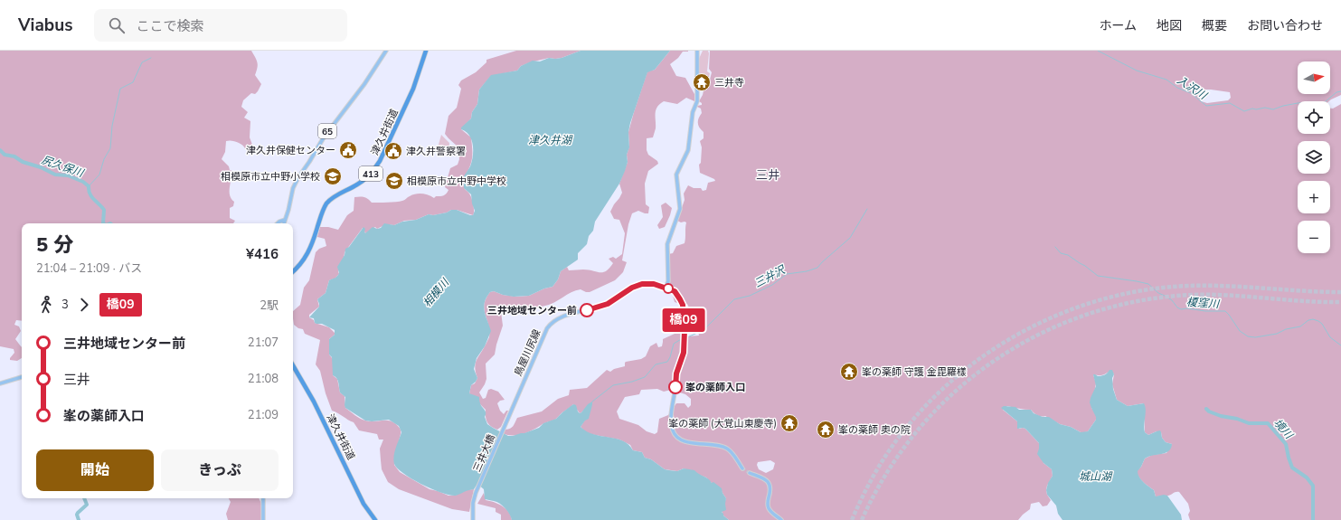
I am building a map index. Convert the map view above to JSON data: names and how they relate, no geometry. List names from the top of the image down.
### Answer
{
  "streets": {
    "highway": ["津久井街道", "413"],
    "main road": ["65", "鳥屋川尻線", "三井大橋"]
  },
  "crossings": [
    ["鳥屋川尻線", "三井大橋"]
  ],
  "districts": ["三井"],
  "water": [
    "入沢川",
    "津久井湖",
    "尻久保川",
    "三井沢",
    "相模川",
    "榎窪川",
    "境川",
    "城山湖"
  ],
  "places": {
    "temple": [
      "三井寺",
      "峯の薬師 守護 金毘羅樣",
      "峯の薬師 (大覚山東慶寺)",
      "峯の薬師 奥の院"
    ],
    "public building": ["津久井保健センター", "津久井警察署"],
    "school or university": ["相模原市立中野小学校", "相模原市立中野中学校"],
    "other": ["三井地域センター前", "峯の薬師入口"]
  },
  "lines": ["bus line 橋09"],
  "north": "right",
  "page": {
    "header": "Viabus",
    "search": "ここで検索",
    "nav": [
      "ホーム",
      "地図",
      "概要",
      "お問い合わせ"
    ],
    "on_map": "橋09",
    "map_buttons": ["+", "−"],
    "heading": ["5 分", "21:04 – 21:09 · バス", "¥416"],
    "legs": ["3", "橋09", "2駅"],
    "list": [
      {
        "name": "三井地域センター前",
        "value": "21:07"
      },
      {
        "name": "三井",
        "value": "21:08"
      },
      {
        "name": "峯の薬師入口",
        "value": "21:09"
      }
    ],
    "buttons": ["開始", "きっぷ"]
  }
}
